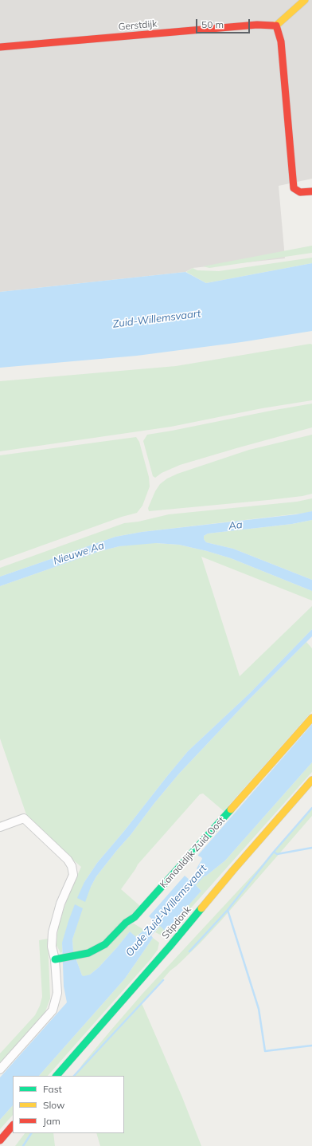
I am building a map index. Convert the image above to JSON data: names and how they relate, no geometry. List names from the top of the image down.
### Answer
{
  "streets": {
    "street": ["Gerstdijk", "Kanaaldijk Zuid Oost", "Stipdonk"]
  },
  "water": [
    "Zuid-Willemsvaart",
    "Aa",
    "Nieuwe Aa",
    "Oude Zuid-Willemsvaart"
  ],
  "legend": ["Fast", "Slow", "Jam"],
  "scale_bar": "50 m"
}
